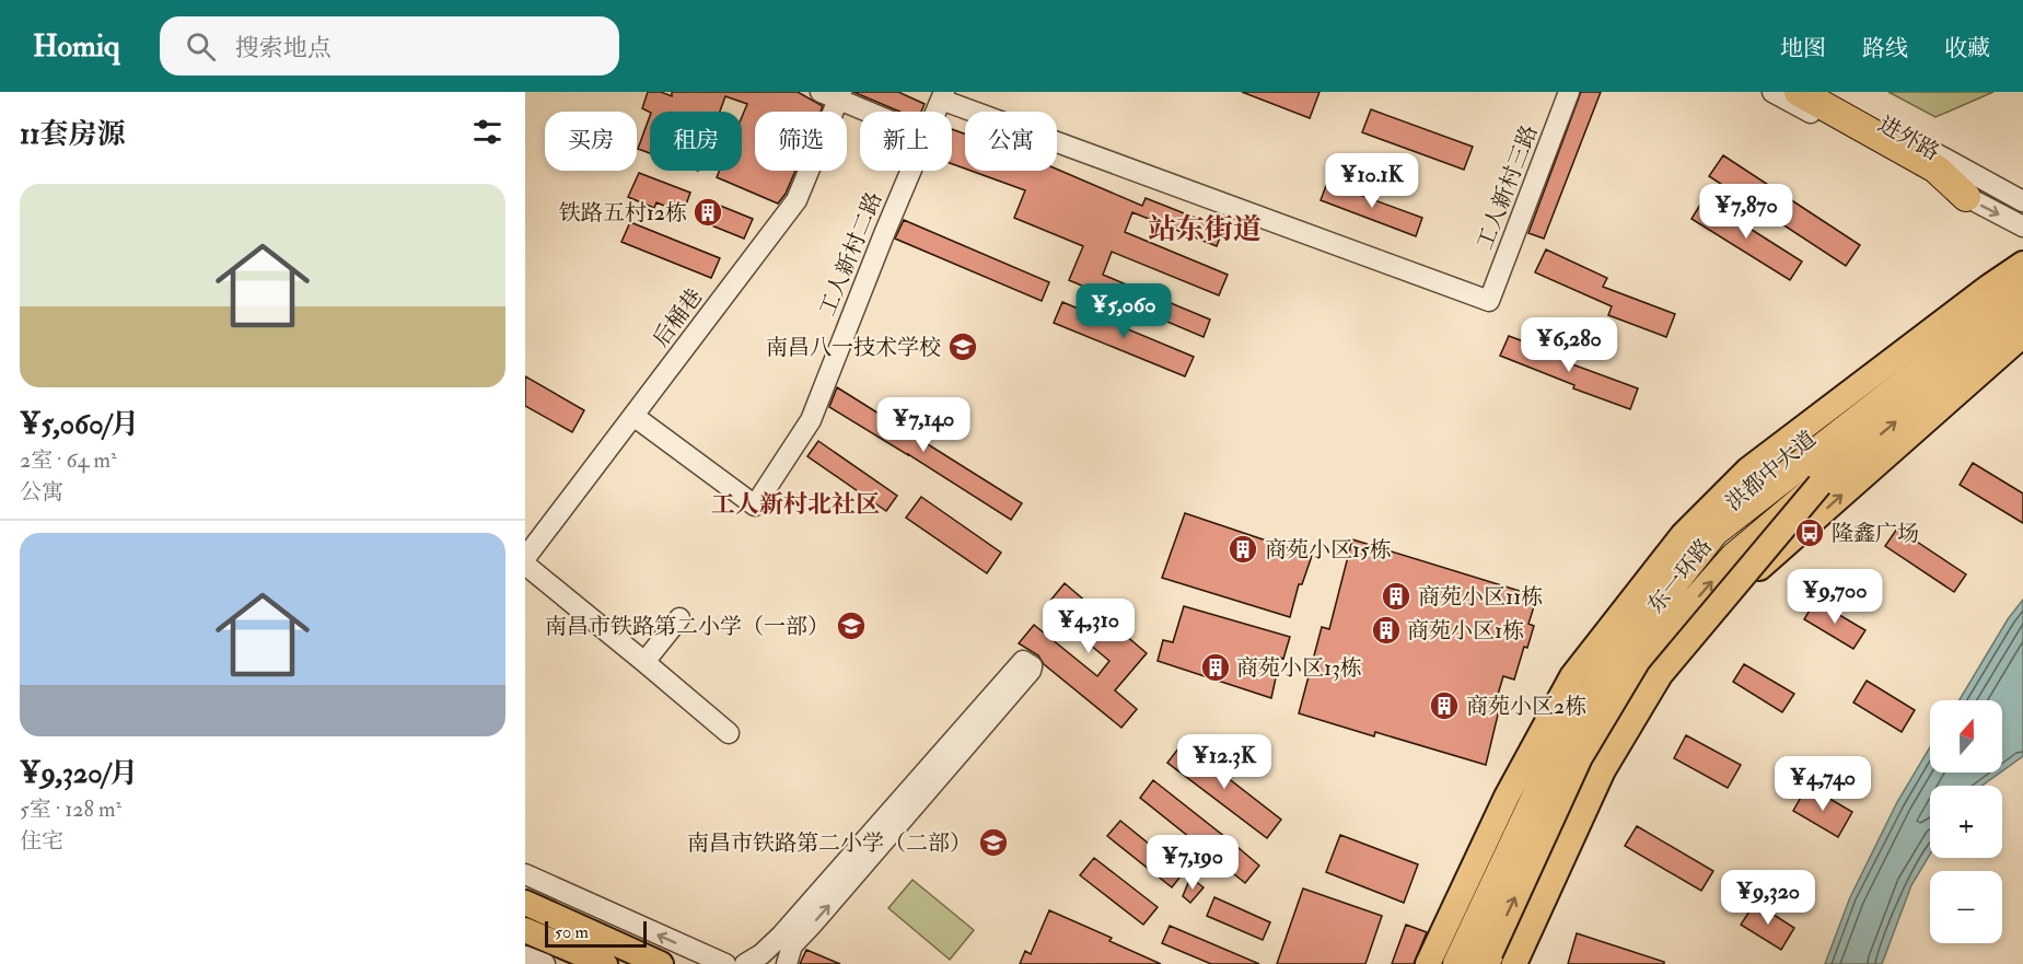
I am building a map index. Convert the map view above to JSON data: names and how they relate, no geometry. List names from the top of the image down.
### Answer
{
  "streets": {
    "highway": ["东一环路"],
    "main road": ["洪都中大道"],
    "street": [
      "进外路",
      "工人新村三路",
      "工人新村二路",
      "后桶巷"
    ]
  },
  "crossings": [
    ["工人新村三路", "工人新村二路"],
    ["工人新村二路", "后桶巷"]
  ],
  "districts": ["站东街道", "工人新村北社区"],
  "places": {
    "building": [
      "铁路五村12栋",
      "商苑小区15栋",
      "商苑小区11栋",
      "商苑小区1栋",
      "商苑小区13栋",
      "商苑小区2栋"
    ],
    "school or university": ["南昌八一技术学校", "南昌市铁路第二小学（一部）", "南昌市铁路第二小学（二部）"],
    "bus stop": ["隆鑫广场"]
  },
  "scale_bar": "50 m",
  "north": "top",
  "page": {
    "header": "Homiq",
    "search": "搜索地点",
    "nav": ["地图", "路线", "收藏"],
    "heading": "11套房源",
    "chip": [
      "买房",
      "租房",
      "筛选",
      "新上",
      "公寓"
    ],
    "price": [
      "¥10.1K",
      "¥7,870",
      "¥5,060",
      "¥6,280",
      "¥7,140",
      "¥9,700",
      "¥4,310",
      "¥12.3K",
      "¥4,740",
      "¥7,190",
      "¥9,320"
    ],
    "list": [
      {
        "name": "¥5,060/月",
        "note": "2室 · 64 m² · 公寓"
      },
      {
        "name": "¥9,320/月",
        "note": "5室 · 128 m² · 住宅"
      }
    ],
    "map_buttons": ["+", "−"],
    "scale": "50 m"
  }
}
